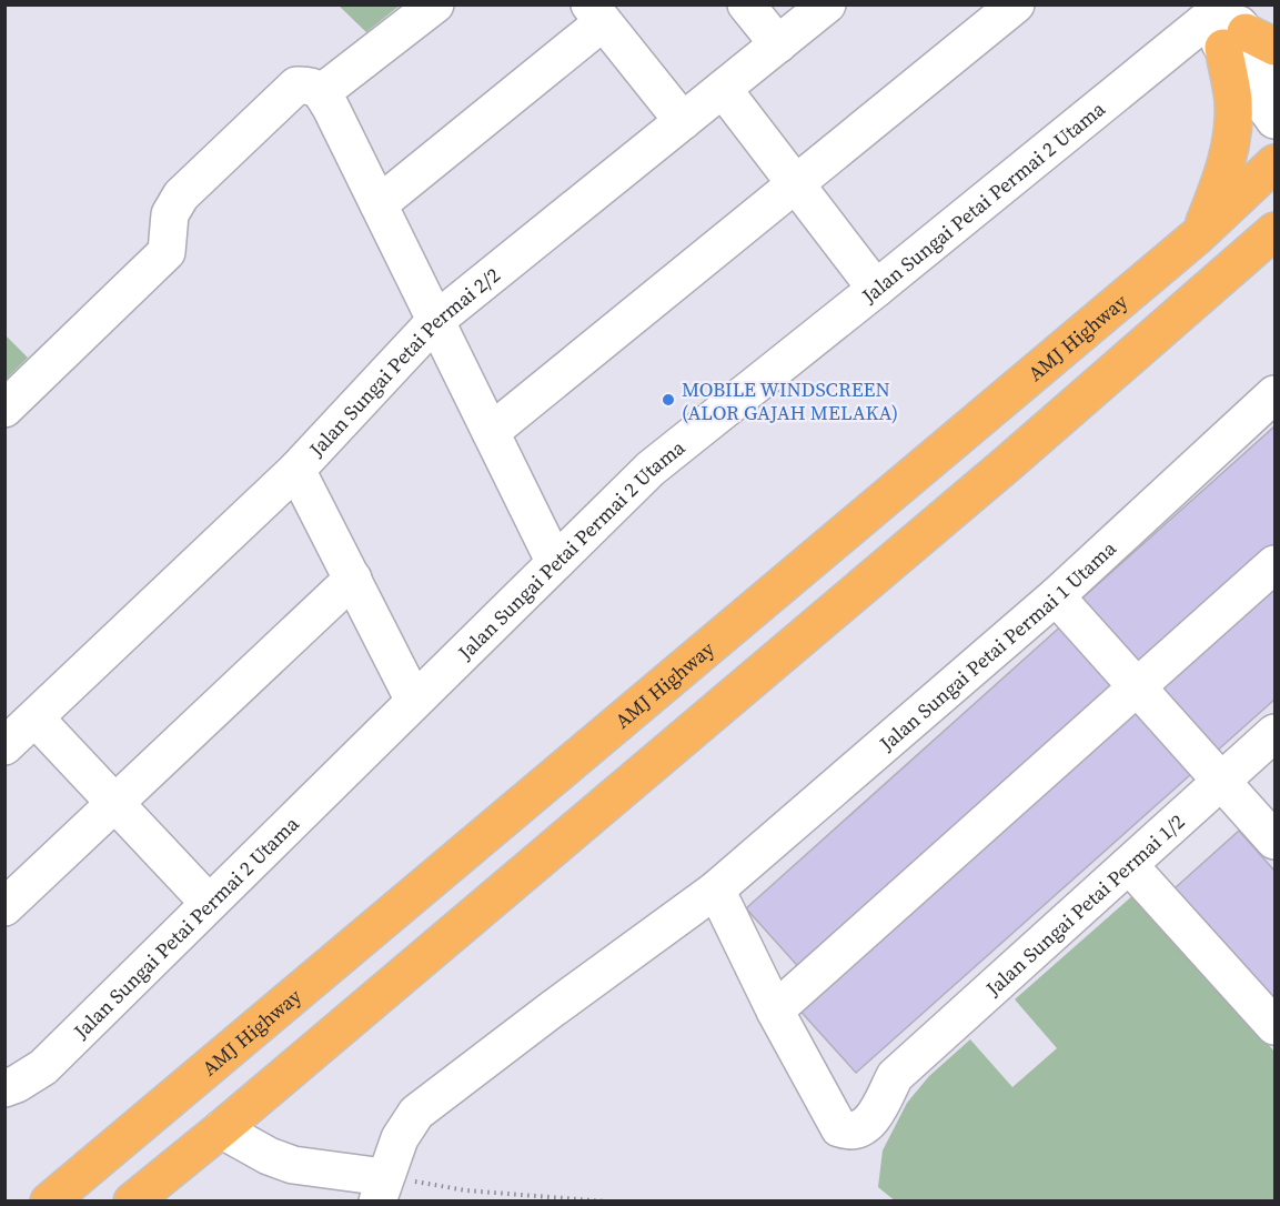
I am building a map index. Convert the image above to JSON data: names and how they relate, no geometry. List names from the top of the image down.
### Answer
{
  "streets": {
    "highway": ["AMJ Highway"],
    "street": [
      "Jalan Sungai Petai Permai 2 Utama",
      "Jalan Sungai Petai Permai 2/2",
      "Jalan Sungai Petai Permai 1 Utama",
      "Jalan Sungai Petai Permai 1/2"
    ]
  },
  "places": ["MOBILE WINDSCREEN (ALOR GAJAH MELAKA)"]
}
